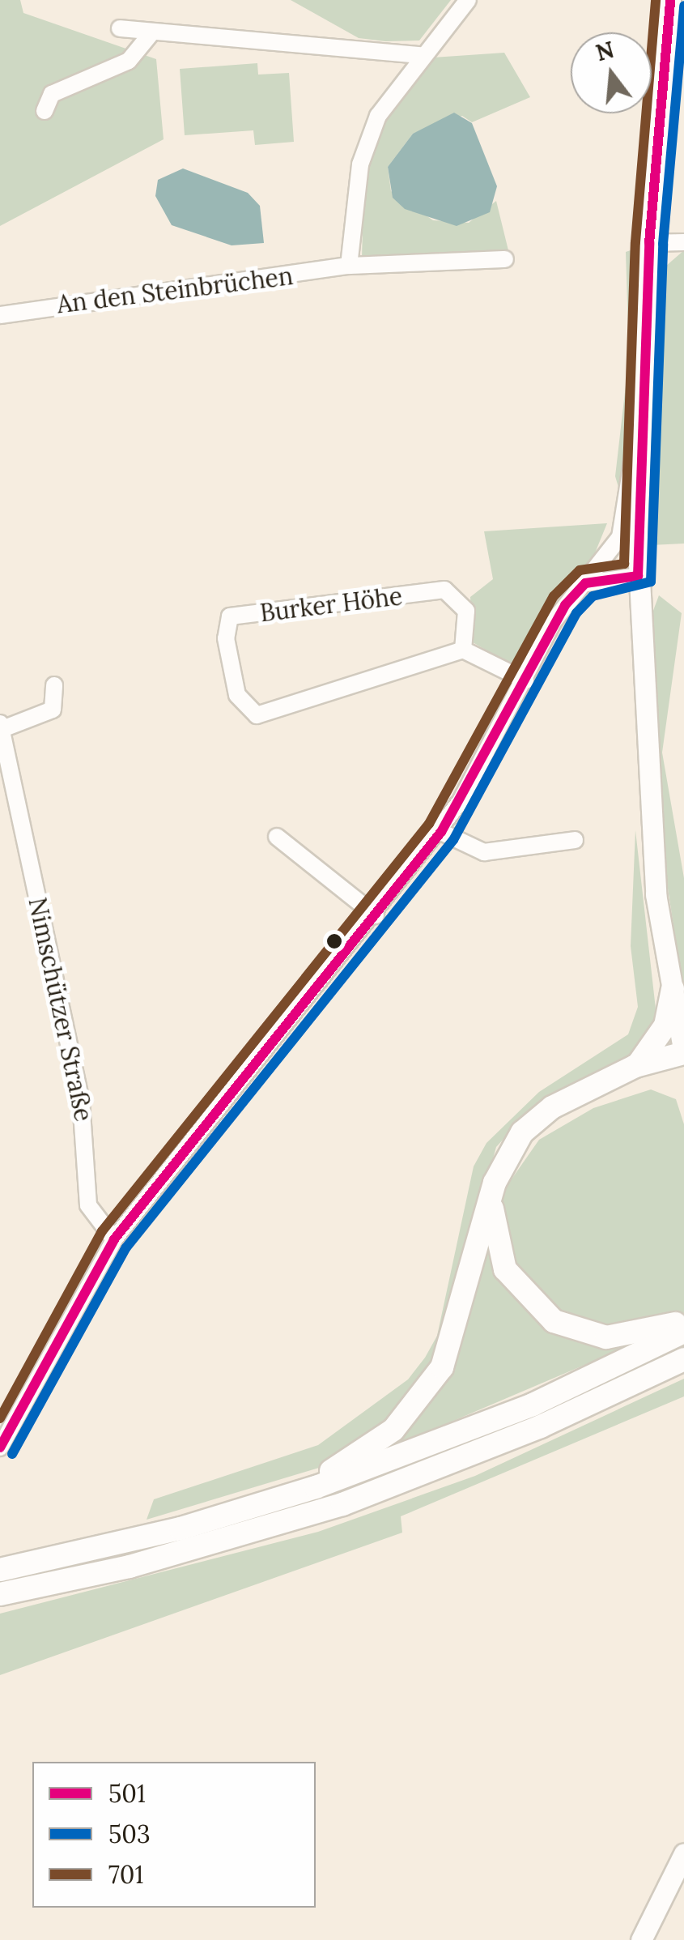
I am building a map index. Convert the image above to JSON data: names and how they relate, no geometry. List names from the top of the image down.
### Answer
{
  "streets": {
    "street": ["An den Steinbrüchen", "Burker Höhe", "Nimschützer Straße"]
  },
  "lines": ["transit line 501", "transit line 701", "transit line 503"],
  "legend": ["501", "503", "701"],
  "north": "top"
}
